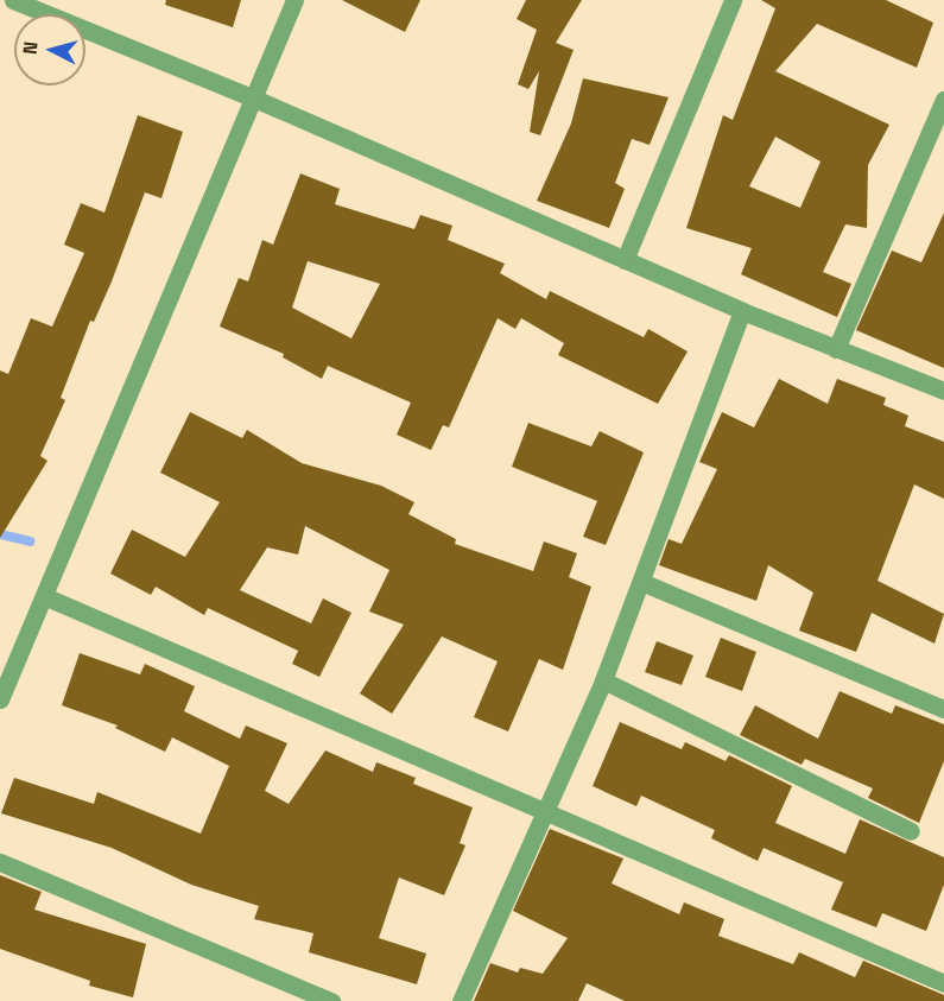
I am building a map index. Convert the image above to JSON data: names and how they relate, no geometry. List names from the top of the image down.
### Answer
{
  "north": "left"
}
